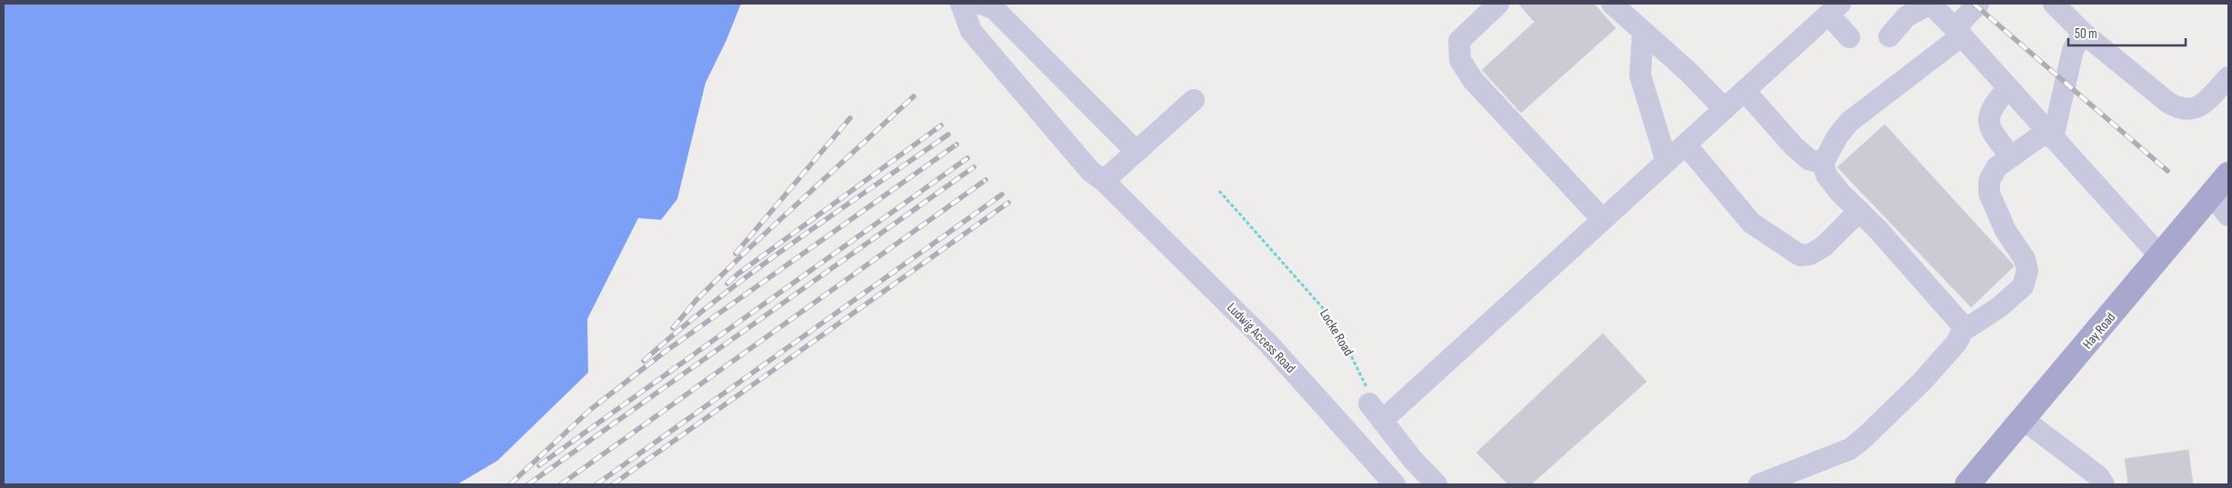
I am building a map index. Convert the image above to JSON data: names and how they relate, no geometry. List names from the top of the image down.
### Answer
{
  "streets": {
    "main road": ["Hay Road"],
    "street": ["Ludwig Access Road"],
    "path": ["Locke Road"]
  },
  "scale_bar": "50 m"
}
